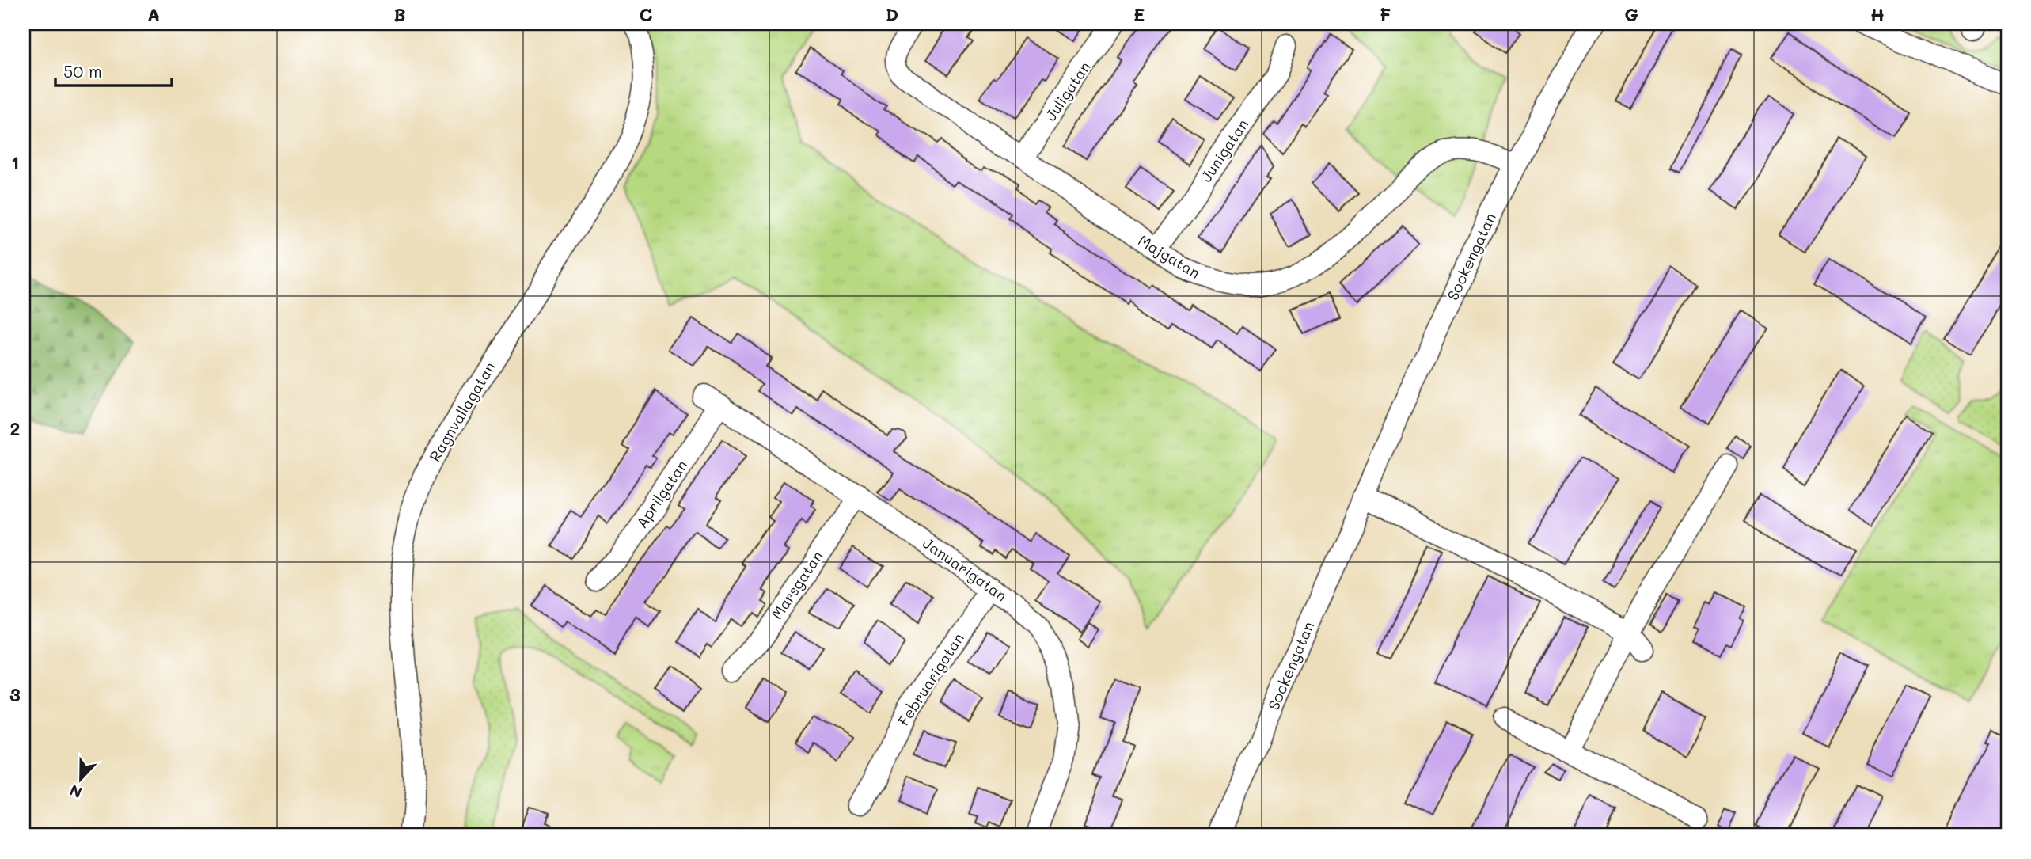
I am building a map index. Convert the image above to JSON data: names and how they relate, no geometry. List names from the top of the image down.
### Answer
{
  "streets": {
    "street": [
      "Juligatan",
      "Junigatan",
      "Majgatan",
      "Sockengatan",
      "Ragnvallagatan",
      "Aprilgatan",
      "Januarigatan",
      "Marsgatan",
      "Februarigatan"
    ]
  },
  "crossings": [
    ["Juligatan", "Majgatan"],
    ["Junigatan", "Majgatan"],
    ["Majgatan", "Sockengatan"],
    ["Aprilgatan", "Januarigatan"],
    ["Januarigatan", "Marsgatan"],
    ["Januarigatan", "Februarigatan"]
  ],
  "scale_bar": "50 m",
  "north": "bottom",
  "grid": {
    "columns": [
      "A",
      "B",
      "C",
      "D",
      "E",
      "F",
      "G",
      "H"
    ],
    "rows": ["1", "2", "3"]
  }
}
